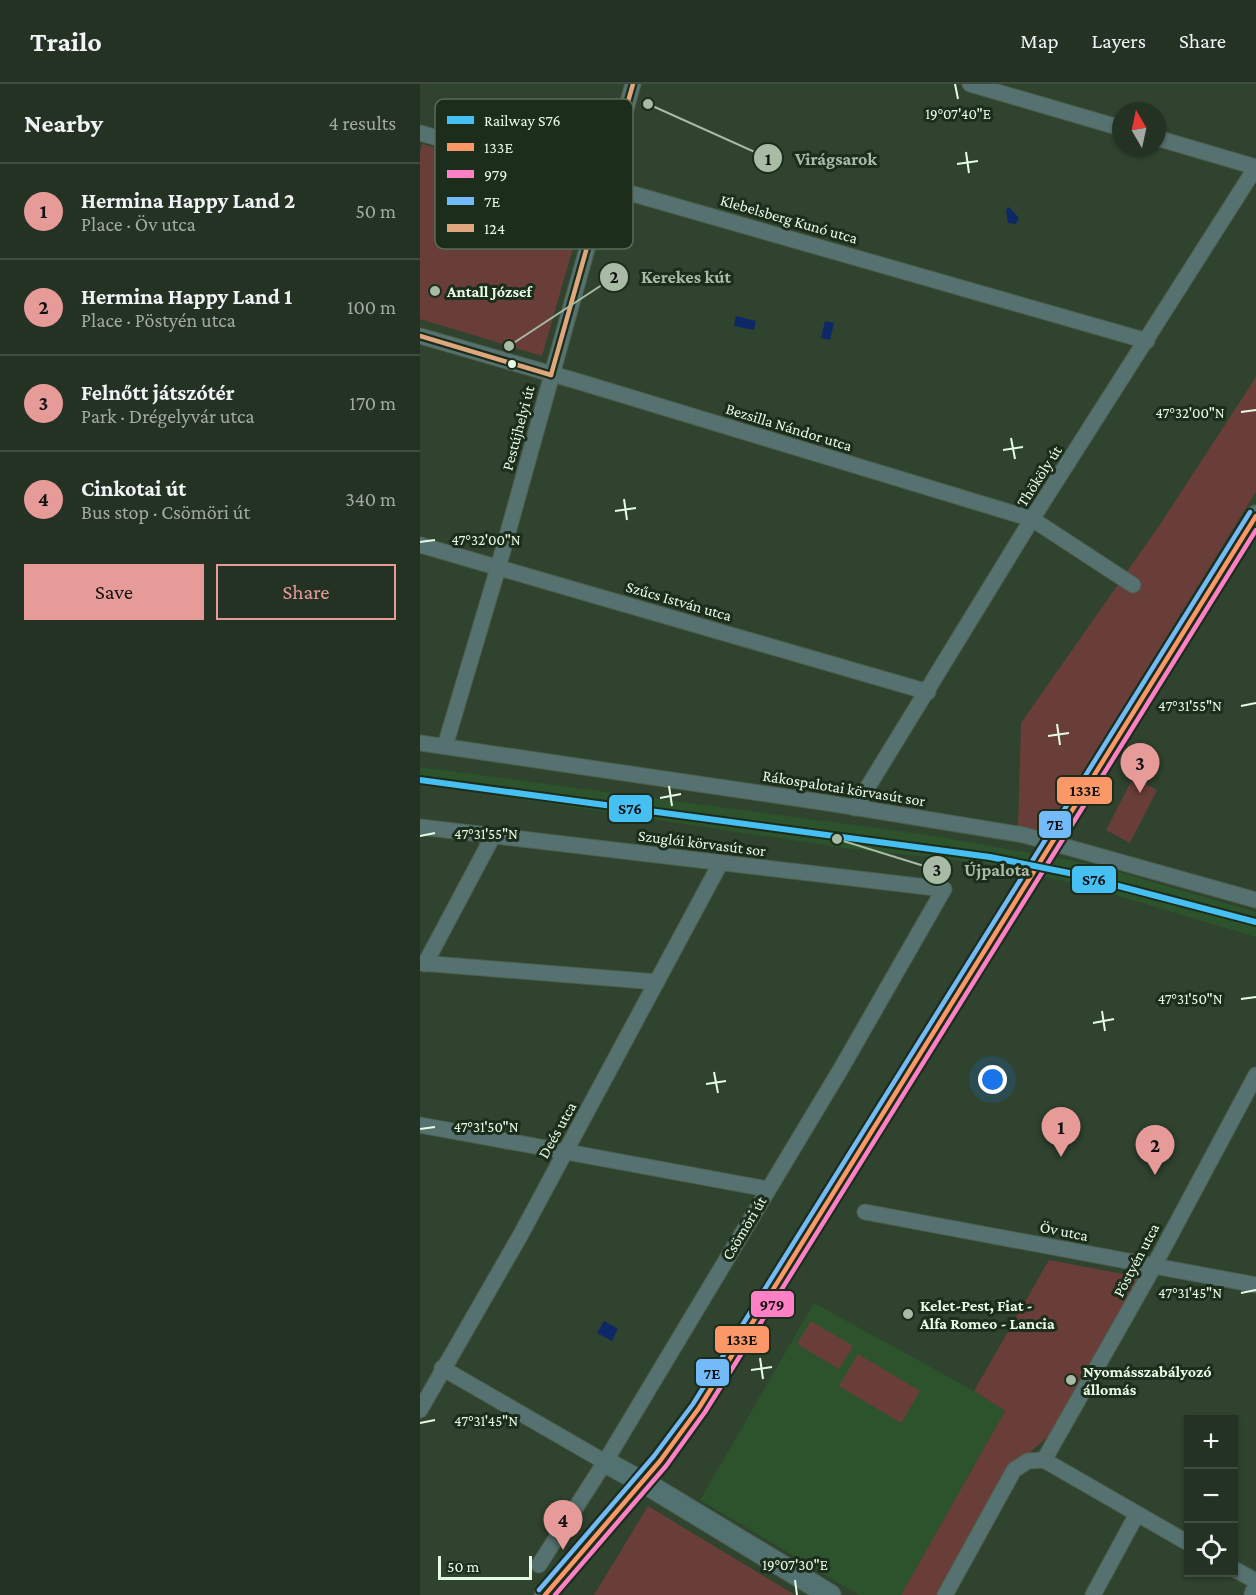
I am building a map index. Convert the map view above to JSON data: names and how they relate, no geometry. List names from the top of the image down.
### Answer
{
  "streets": {
    "street": [
      "Klebelsberg Kunó utca",
      "Bezsilla Nándor utca",
      "Pestújhelyi út",
      "Thököly út",
      "Szűcs István utca",
      "Rákospalotai körvasút sor",
      "Szuglói körvasút sor",
      "Deés utca",
      "Csömöri út",
      "Öv utca",
      "Pöstyén utca"
    ]
  },
  "crossings": [
    ["Klebelsberg Kunó utca", "Thököly út"],
    ["Bezsilla Nándor utca", "Pestújhelyi út"],
    ["Bezsilla Nándor utca", "Thököly út"],
    ["Pestújhelyi út", "Szűcs István utca"],
    ["Pestújhelyi út", "Rákospalotai körvasút sor"],
    ["Thököly út", "Szűcs István utca"],
    ["Thököly út", "Rákospalotai körvasút sor"],
    ["Szuglói körvasút sor", "Deés utca"],
    ["Szuglói körvasút sor", "Csömöri út"],
    ["Öv utca", "Pöstyén utca"]
  ],
  "places": [
    "Virágsarok",
    "Antall József",
    "Kerekes kút",
    "Újpalota",
    "Kelet-Pest, Fiat - Alfa Romeo - Lancia",
    "Nyomásszabályozó állomás"
  ],
  "lines": [
    "transit line 124",
    "transit line 7E",
    "transit line 133E",
    "transit line 979",
    "rail line S76"
  ],
  "legend": [
    "Railway S76",
    "133E",
    "979",
    "7E",
    "124"
  ],
  "scale_bar": "50 m",
  "north": "top",
  "page": {
    "header": "Trailo",
    "nav": ["Map", "Layers", "Share"],
    "heading": ["Nearby", "4 results"],
    "list": [
      {
        "mark": "1",
        "name": "Hermina Happy Land 2",
        "note": "Place · Öv utca",
        "value": "50 m"
      },
      {
        "mark": "2",
        "name": "Hermina Happy Land 1",
        "note": "Place · Pöstyén utca",
        "value": "100 m"
      },
      {
        "mark": "3",
        "name": "Felnőtt játszótér",
        "note": "Park · Drégelyvár utca",
        "value": "170 m"
      },
      {
        "mark": "4",
        "name": "Cinkotai út",
        "note": "Bus stop · Csömöri út",
        "value": "340 m"
      }
    ],
    "buttons": ["Save", "Share"],
    "pins": [
      "3",
      "1",
      "2",
      "4"
    ],
    "map_buttons": ["+", "−"],
    "scale": "50 m"
  },
  "coordinates": [
    "19°07'40\"E",
    "47°32'00\"N",
    "47°31'55\"N",
    "47°31'50\"N",
    "47°31'45\"N",
    "19°07'30\"E"
  ]
}
